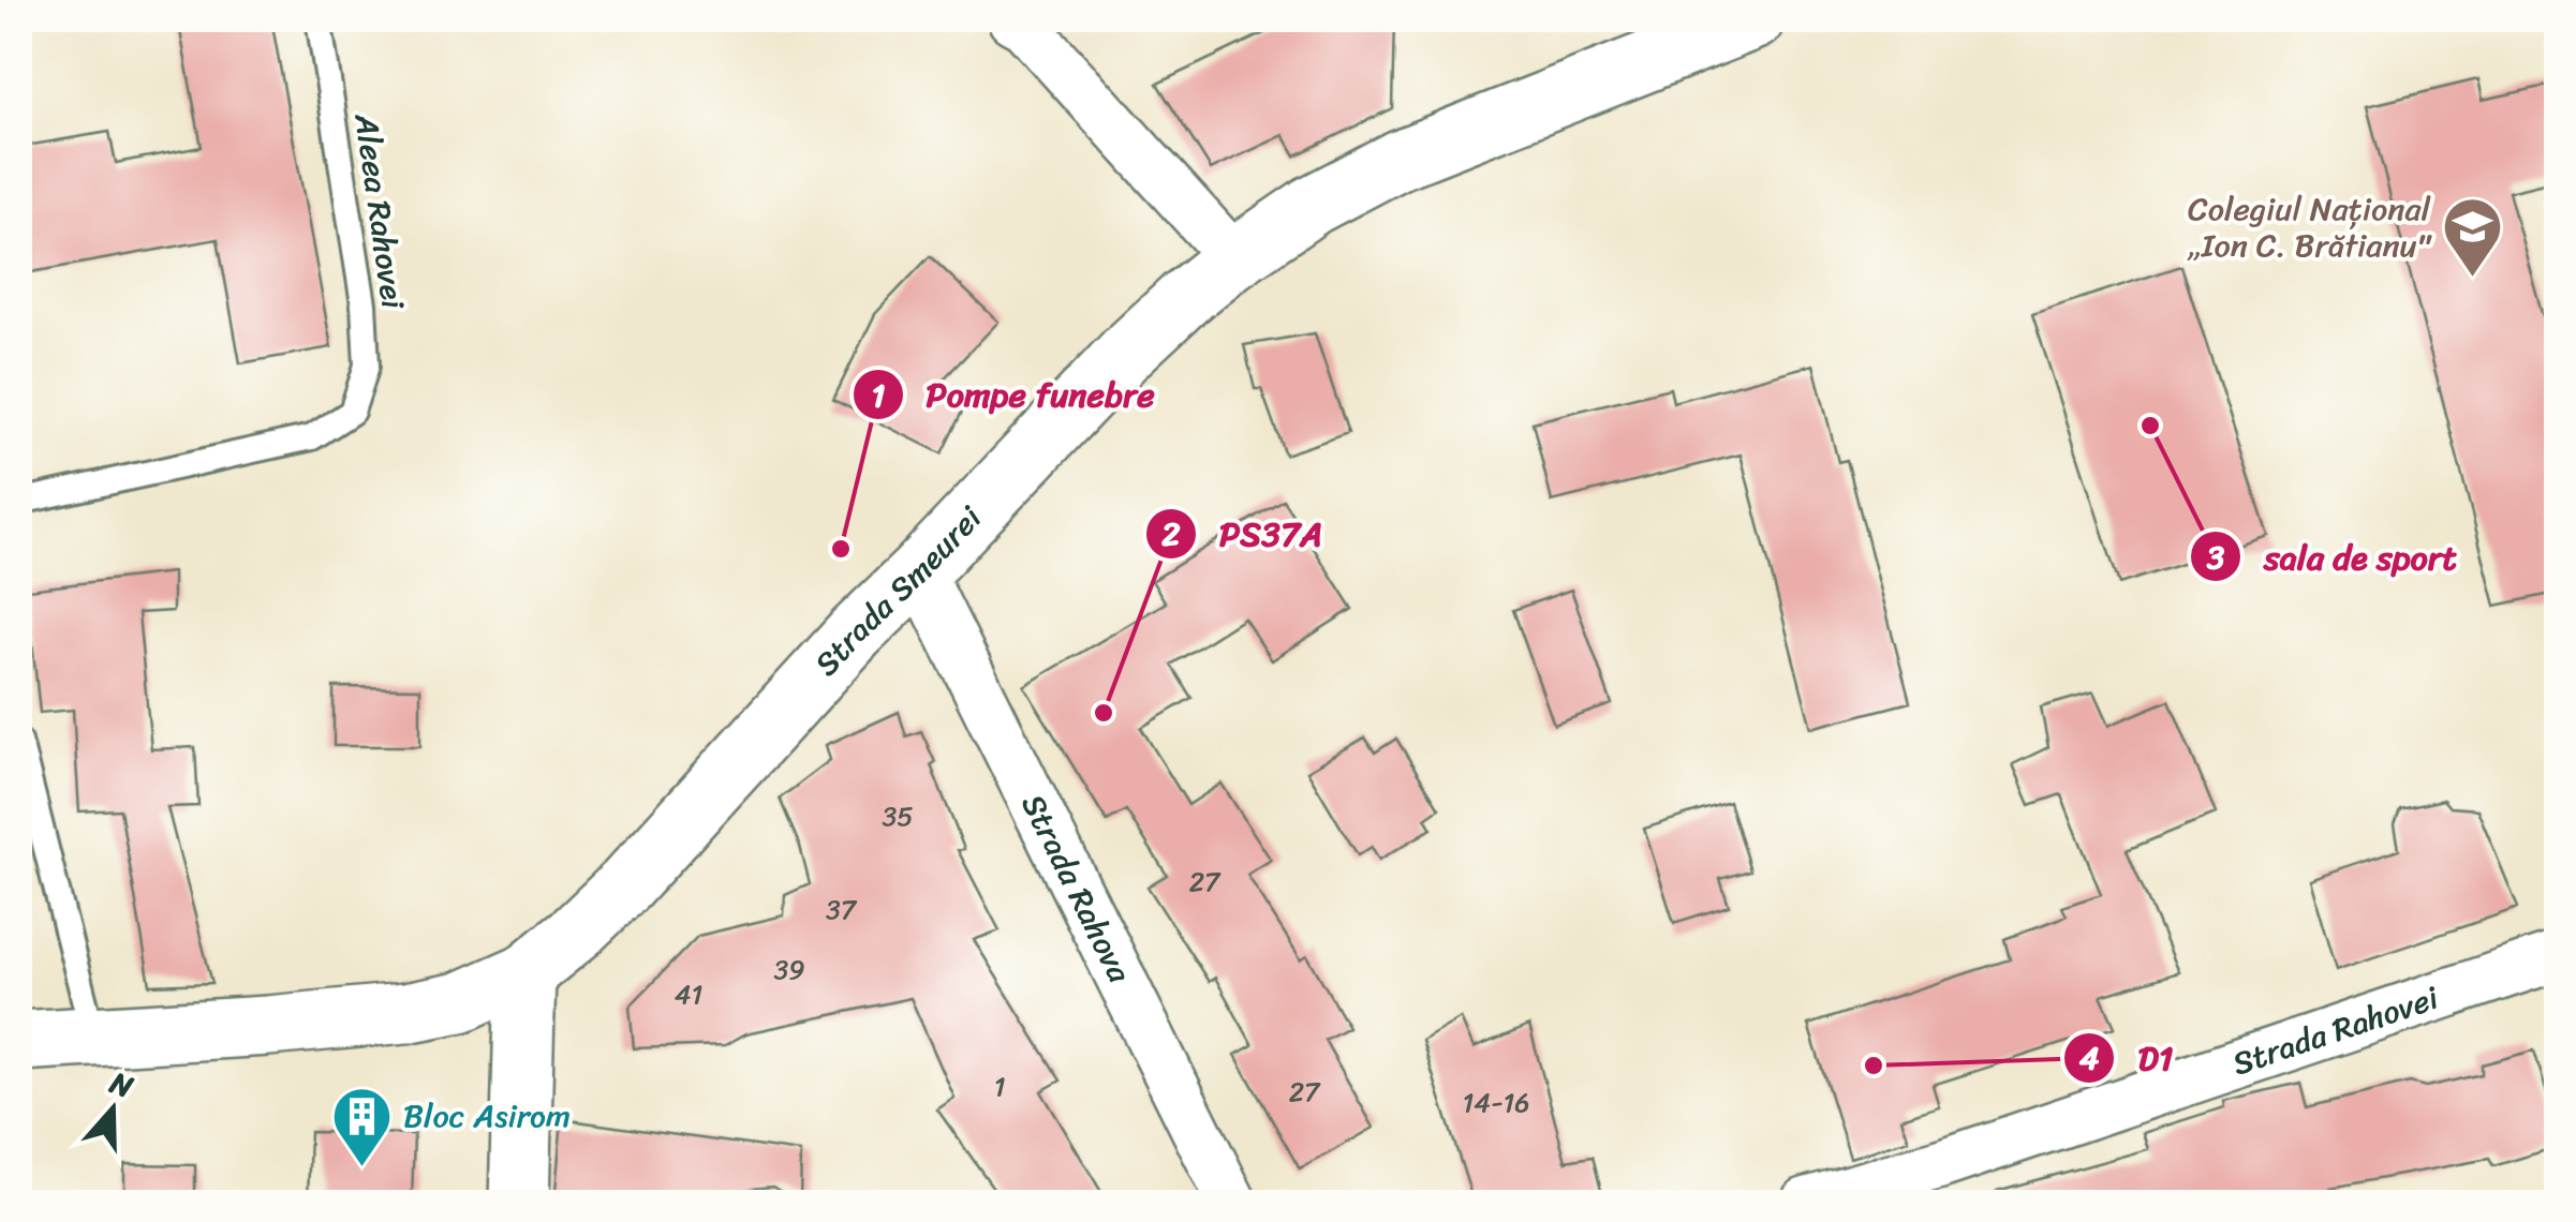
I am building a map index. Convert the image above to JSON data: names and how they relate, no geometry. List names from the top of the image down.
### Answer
{
  "streets": {
    "main road": ["Strada Smeurei"],
    "street": ["Strada Rahova", "Strada Rahovei"],
    "lane": ["Aleea Rahovei"]
  },
  "crossings": [
    ["Strada Smeurei", "Strada Rahova"]
  ],
  "places": {
    "school or university": ["Colegiul Național „Ion C. Brătianu\""],
    "other": [
      "sala de sport",
      "Pompe funebre",
      "PS37A",
      "D1"
    ],
    "building": ["Bloc Asirom"]
  },
  "house_numbers": [
    "35",
    "27",
    "37",
    "39",
    "41",
    "1",
    "27",
    "14-16"
  ],
  "north": "top"
}
